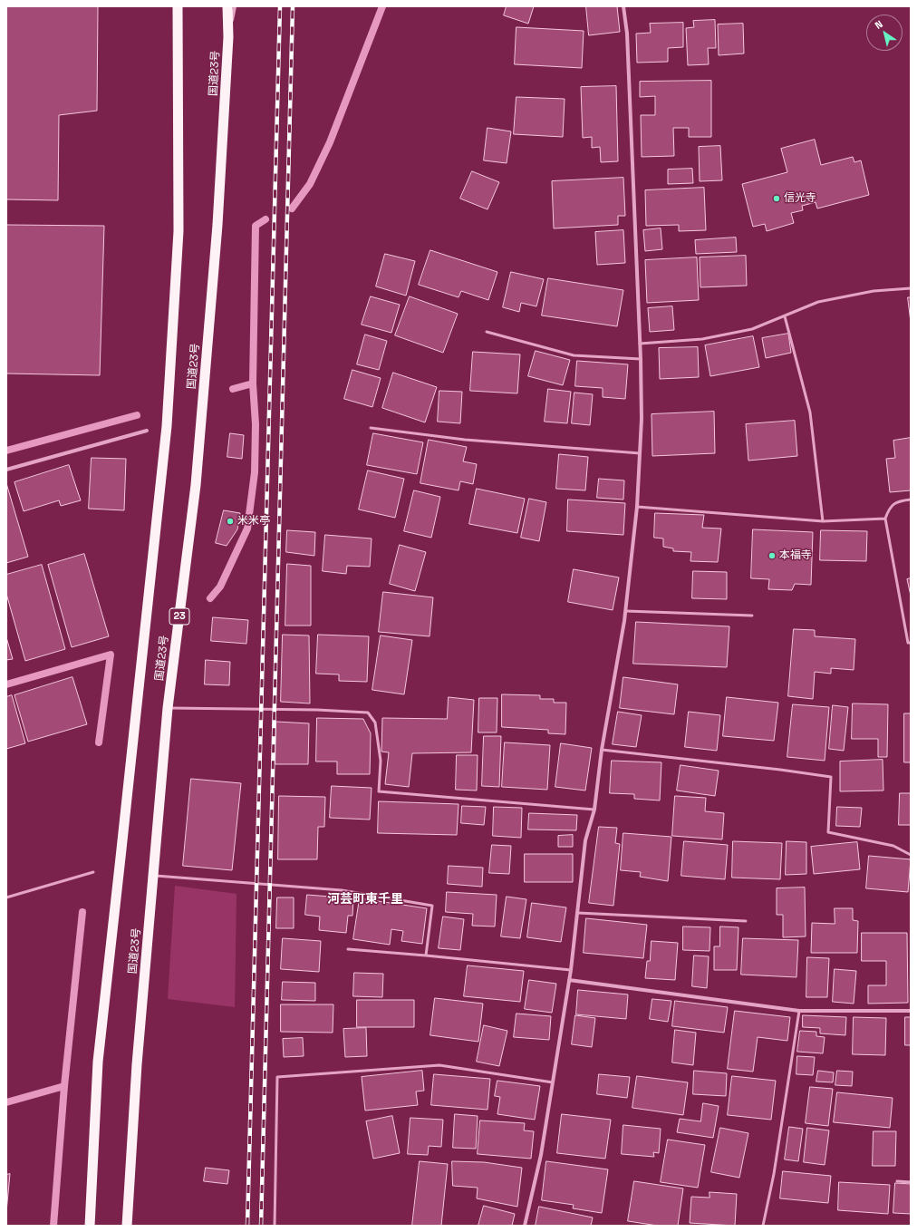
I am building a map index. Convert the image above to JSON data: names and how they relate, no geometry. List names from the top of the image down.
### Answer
{
  "streets": {
    "highway": ["国道23号", "23"]
  },
  "districts": ["河芸町東千里"],
  "places": ["信光寺", "米米亭", "本福寺"],
  "north": "top left"
}
